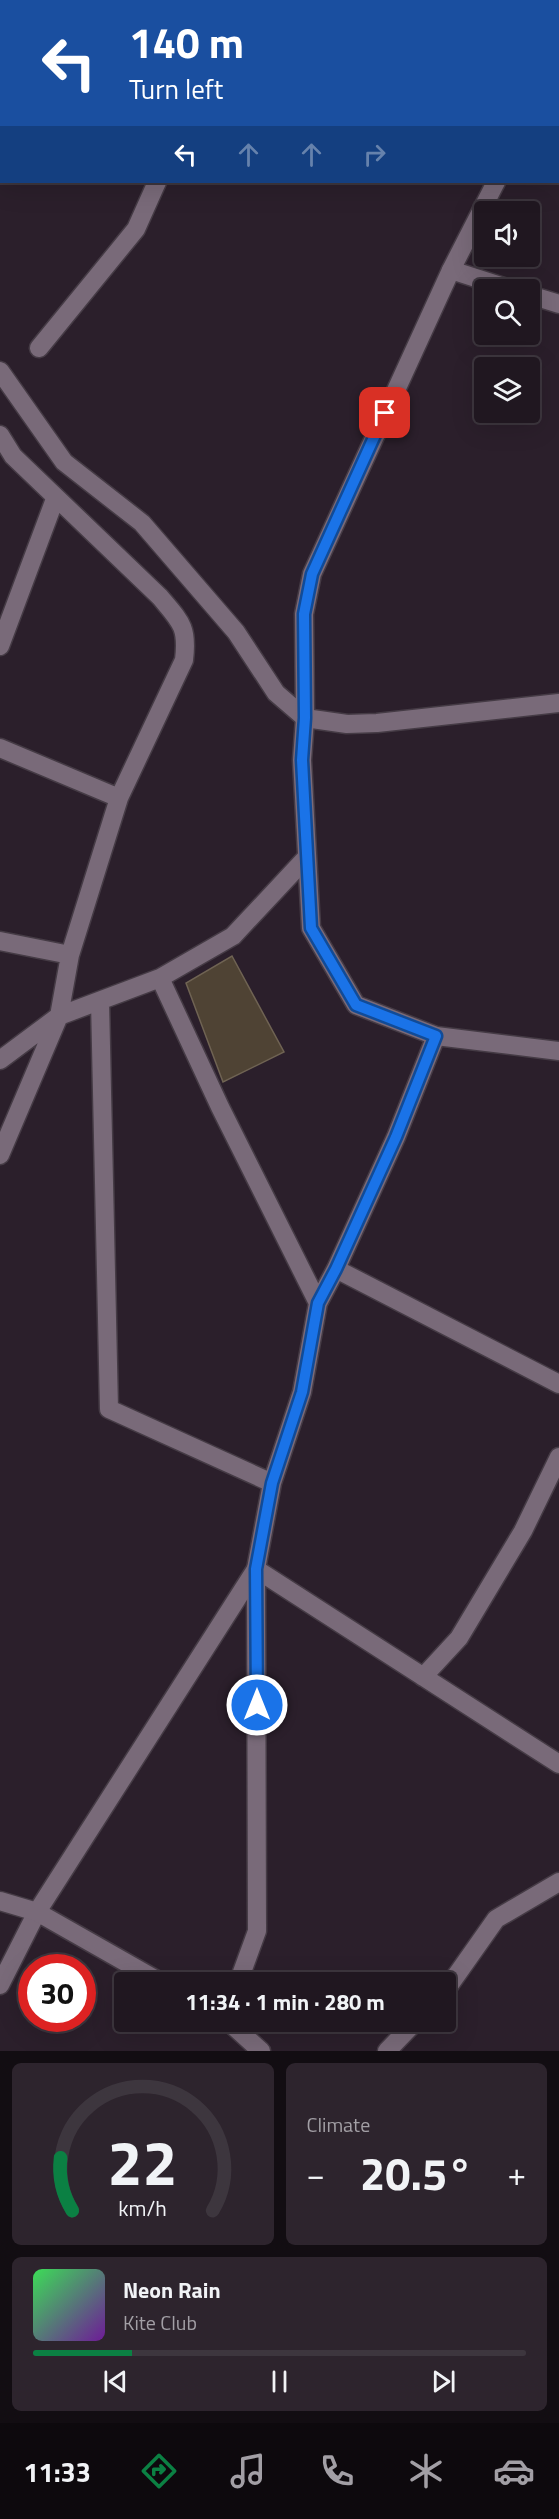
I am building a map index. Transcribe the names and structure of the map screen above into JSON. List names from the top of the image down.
{
  "page": {
    "turn": ["140 m", "Turn left"],
    "limit": "30",
    "trip": "11:34 · 1 min · 280 m",
    "tile": "Climate",
    "heat": ["−", "20.5°", "+"],
    "song": ["Neon Rain", "Kite Club"],
    "tabs": "11:33",
    "gauge": ["22", "km/h"]
  }
}
